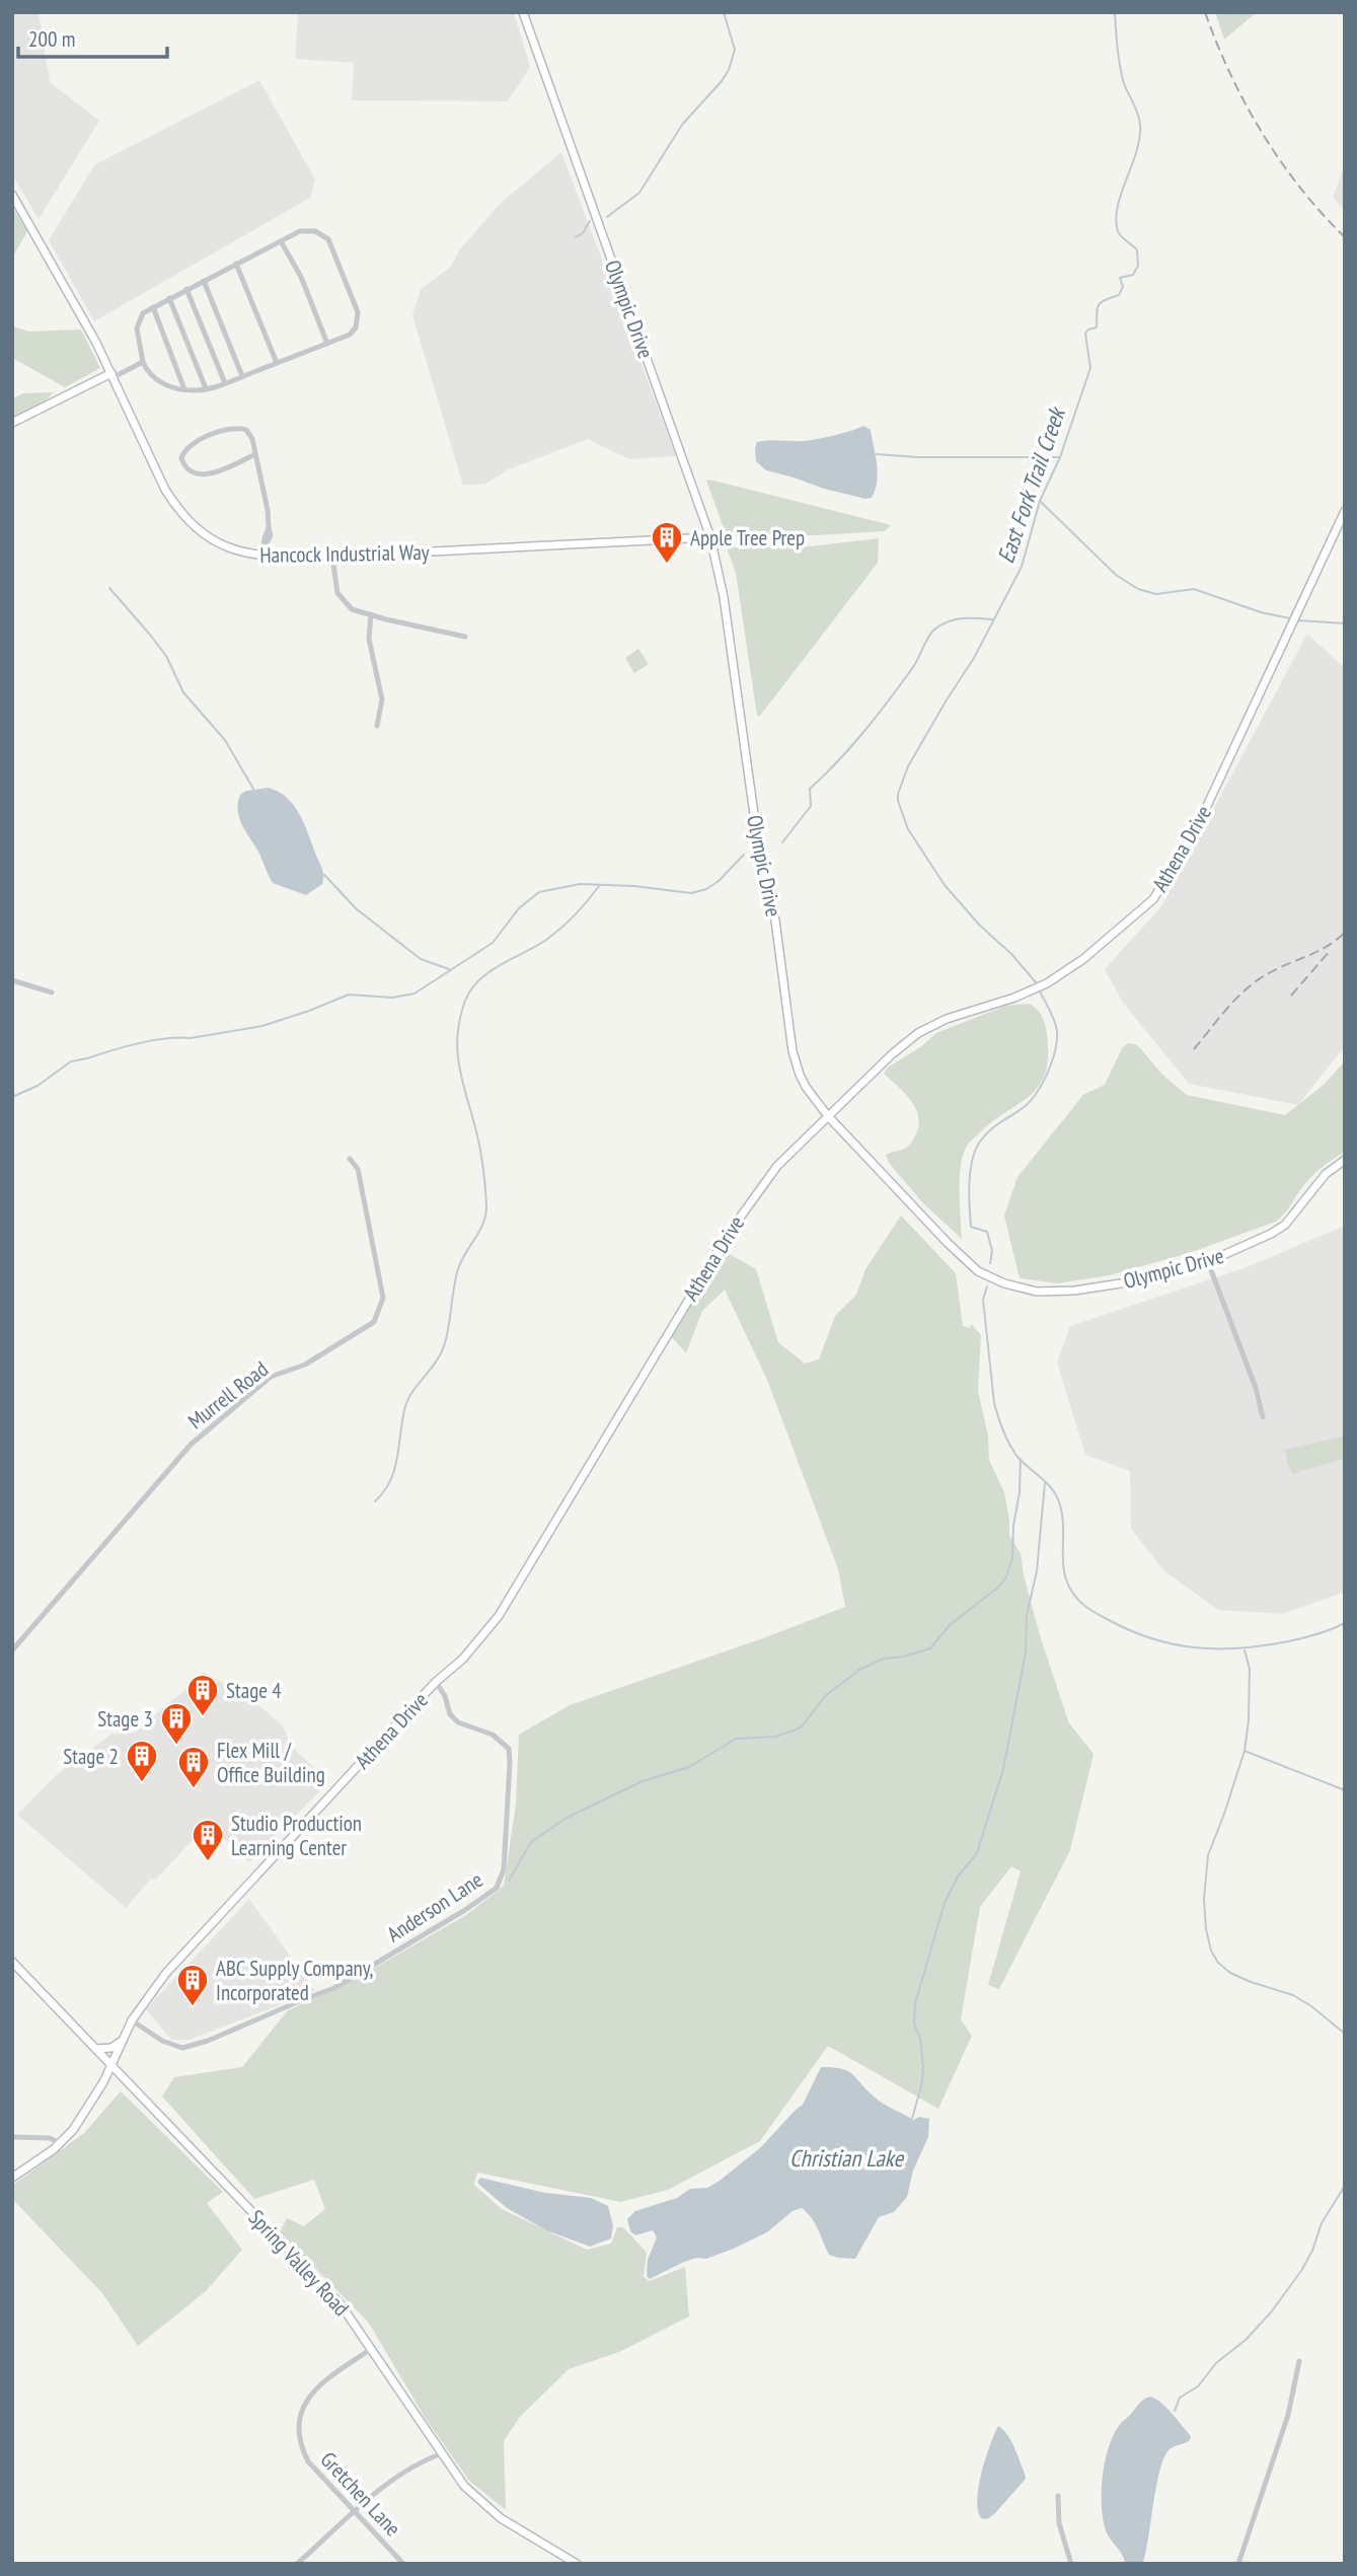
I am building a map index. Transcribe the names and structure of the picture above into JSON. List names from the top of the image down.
{
  "streets": {
    "street": [
      "Olympic Drive",
      "Hancock Industrial Way",
      "Athena Drive",
      "Murrell Road",
      "Anderson Lane",
      "Spring Valley Road",
      "Gretchen Lane"
    ]
  },
  "crossings": [
    ["Olympic Drive", "Hancock Industrial Way"],
    ["Olympic Drive", "Athena Drive"],
    ["Athena Drive", "Anderson Lane"],
    ["Athena Drive", "Spring Valley Road"],
    ["Spring Valley Road", "Gretchen Lane"]
  ],
  "water": ["East Fork Trail Creek", "Christian Lake"],
  "places": {
    "building": [
      "Apple Tree Prep",
      "Stage 4",
      "Stage 3",
      "Stage 2",
      "Flex Mill / Office Building",
      "Studio Production Learning Center",
      "ABC Supply Company, Incorporated"
    ]
  },
  "scale_bar": "200 m"
}
